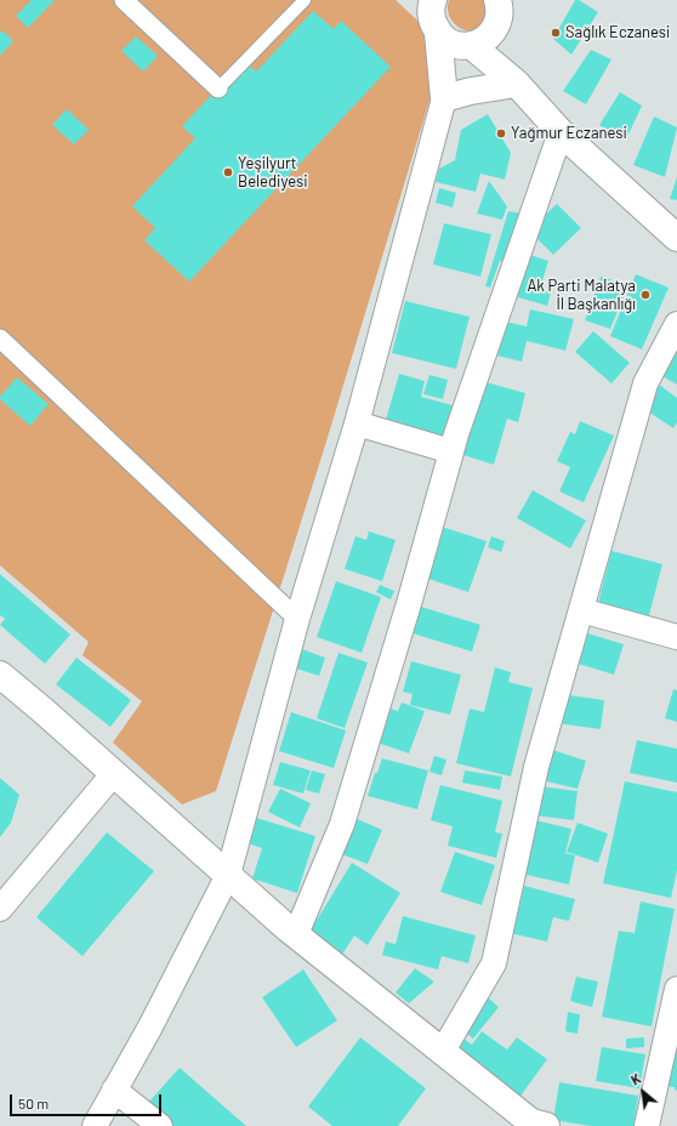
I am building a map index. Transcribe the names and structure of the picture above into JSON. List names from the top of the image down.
{
  "places": [
    "Sağlık Eczanesi",
    "Yağmur Eczanesi",
    "Yeşilyurt Belediyesi",
    "Ak Parti Malatya İl Başkanlığı"
  ],
  "scale_bar": "50 m",
  "north": "top left"
}
